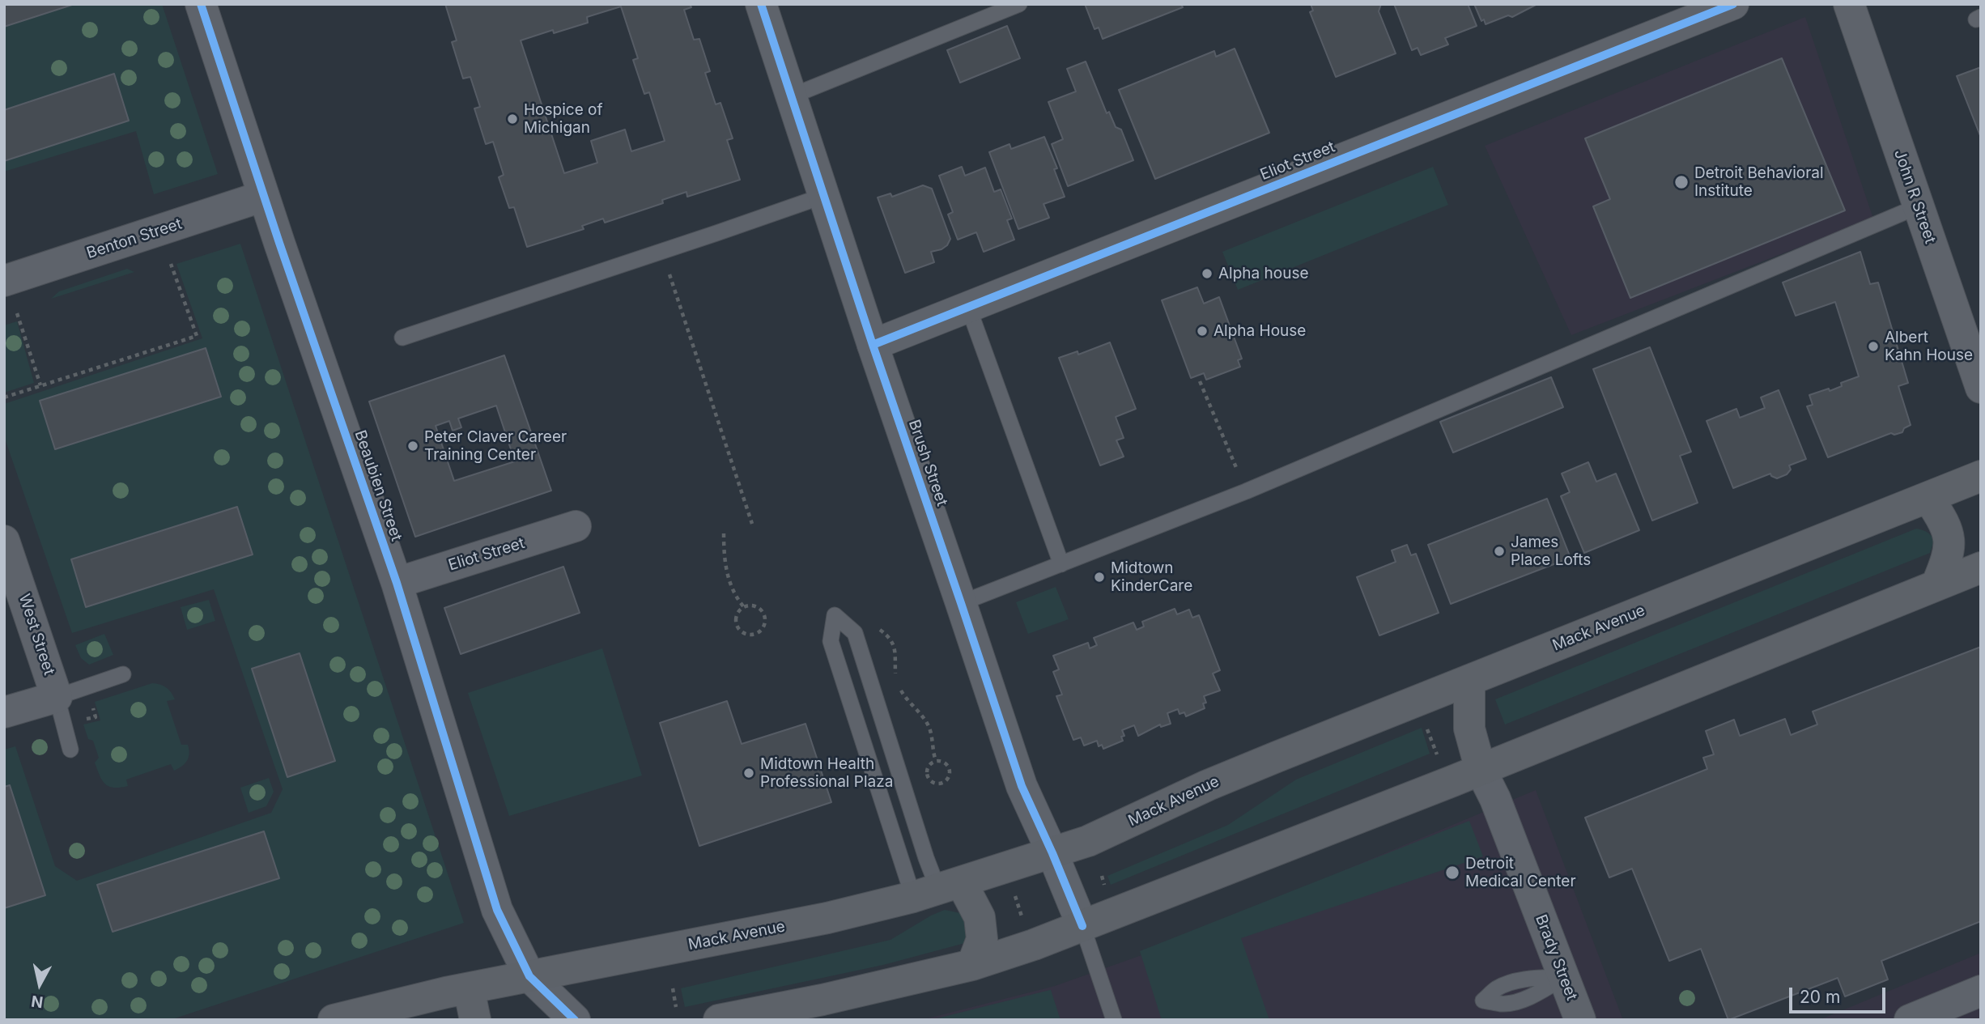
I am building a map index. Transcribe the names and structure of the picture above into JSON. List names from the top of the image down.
{
  "streets": {
    "main road": ["Mack Avenue"],
    "street": [
      "Eliot Street",
      "John R Street",
      "Benton Street",
      "Brush Street",
      "Beaubien Street",
      "West Street",
      "Brady Street"
    ]
  },
  "crossings": [
    ["Eliot Street", "Brush Street"],
    ["Eliot Street", "Beaubien Street"],
    ["Benton Street", "Beaubien Street"],
    ["Brush Street", "Mack Avenue"],
    ["Beaubien Street", "Mack Avenue"]
  ],
  "places": [
    "Hospice of Michigan",
    "Detroit Behavioral Institute",
    "Alpha house",
    "Alpha House",
    "Albert Kahn House",
    "Peter Claver Career Training Center",
    "James Place Lofts",
    "Midtown KinderCare",
    "Midtown Health Professional Plaza",
    "Detroit Medical Center"
  ],
  "scale_bar": "20 m",
  "north": "bottom"
}
